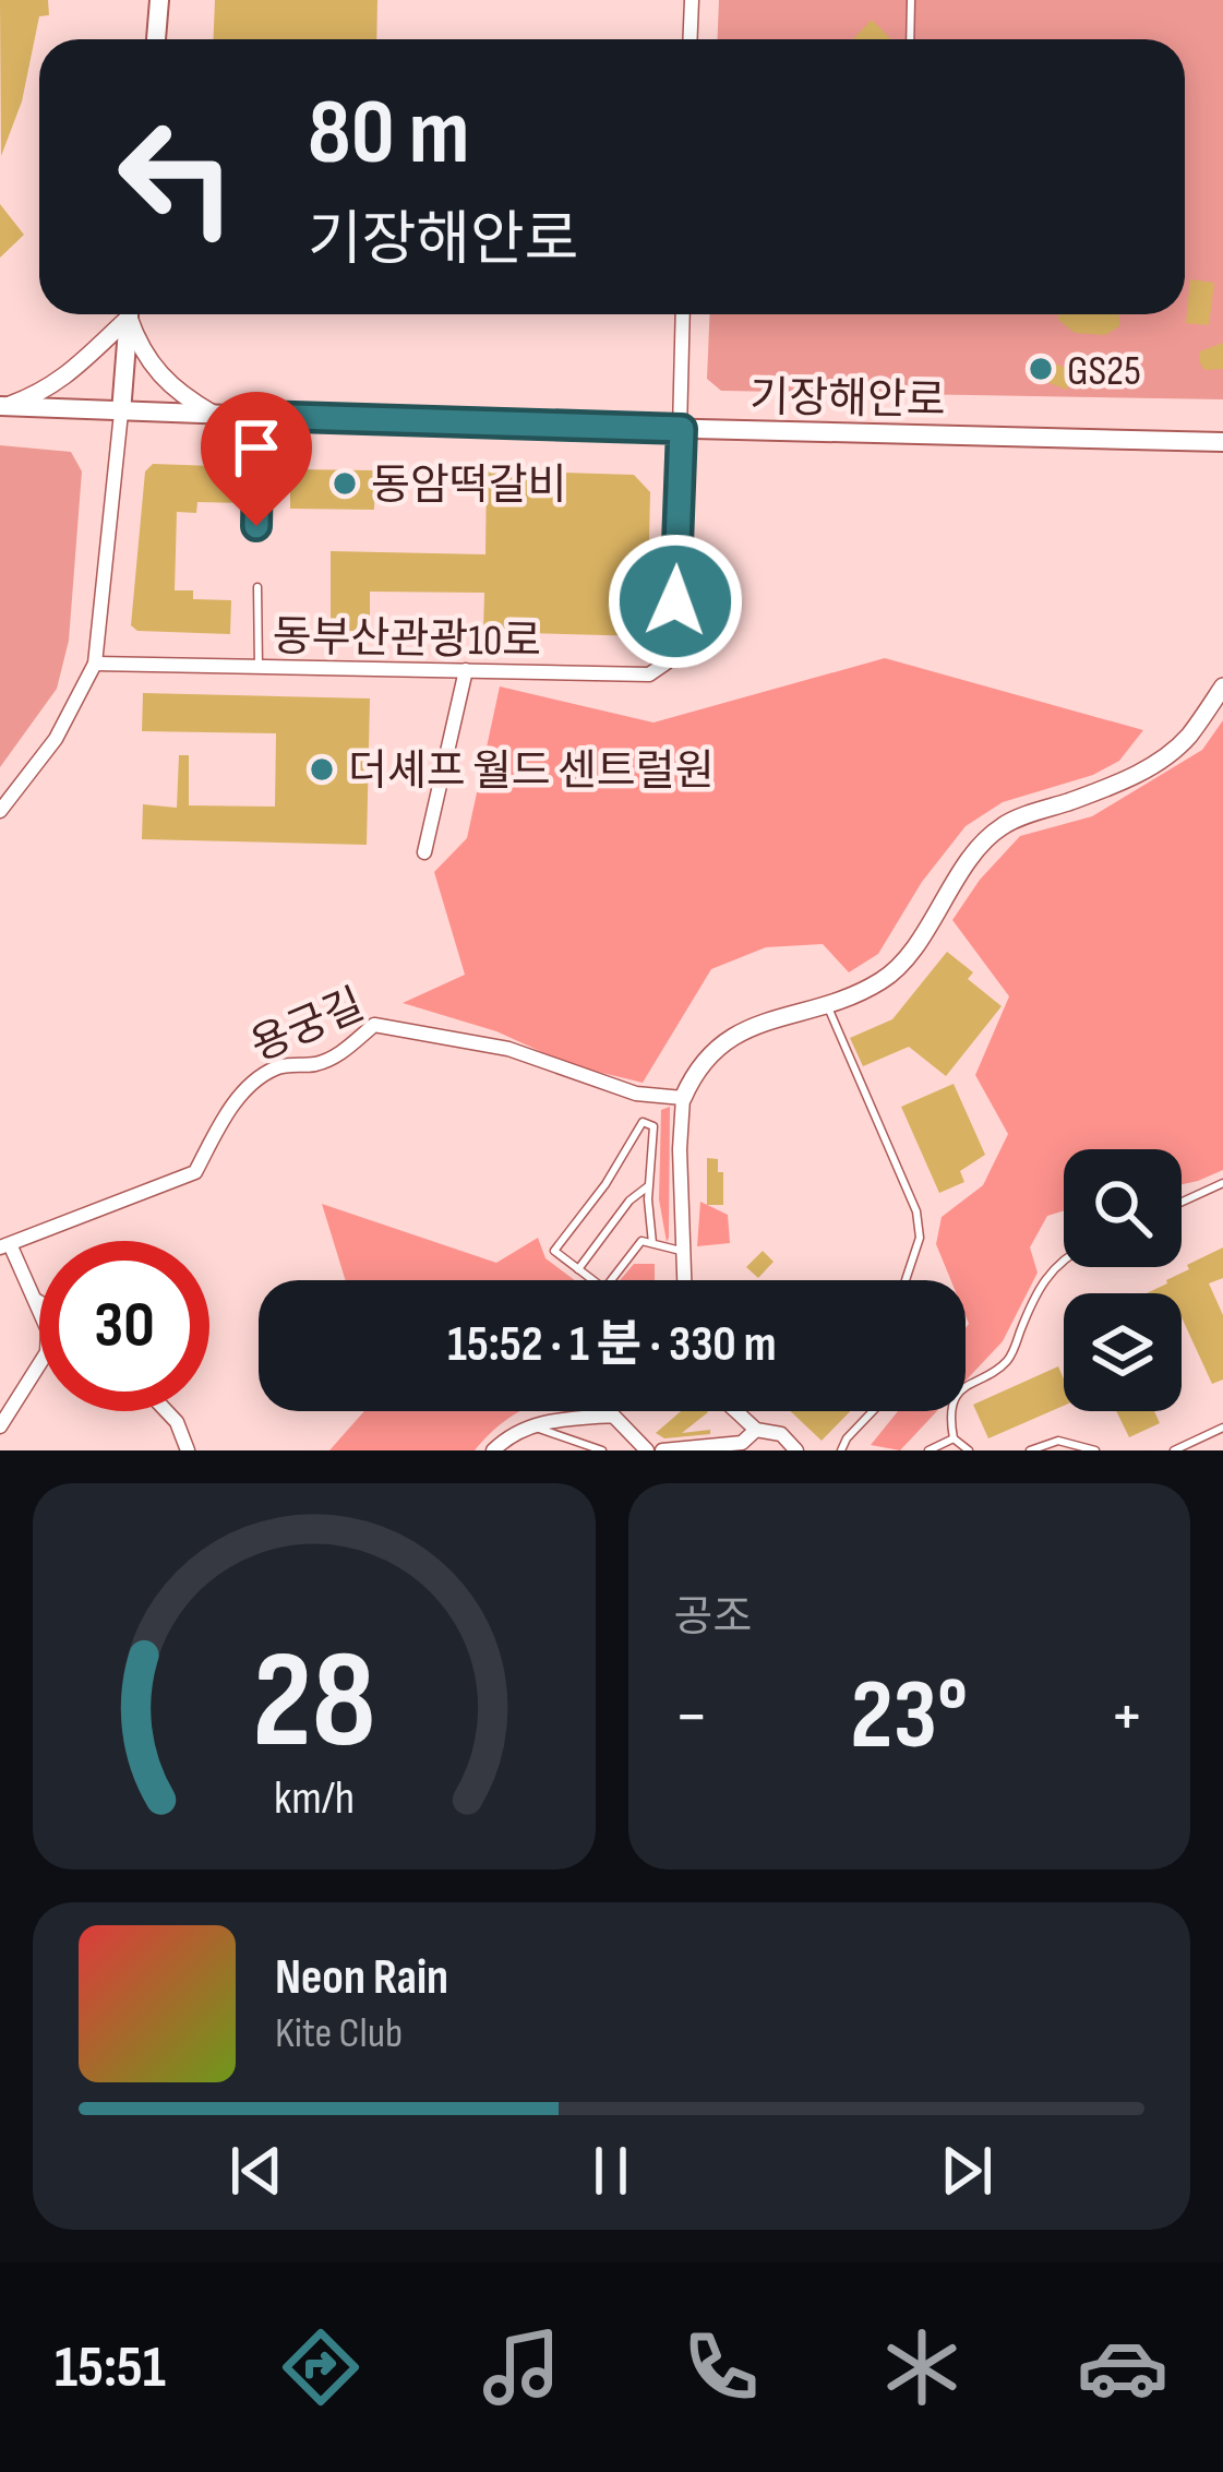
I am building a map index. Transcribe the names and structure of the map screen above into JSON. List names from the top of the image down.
{
  "streets": {
    "main road": ["기장해안로"],
    "street": ["동부산관광10로", "용궁길"]
  },
  "crossings": [
    ["기장해안로", "동부산관광10로"]
  ],
  "places": ["GS25", "동암떡갈비", "더셰프 월드 센트럴원"],
  "page": {
    "turn": ["80 m", "기장해안로"],
    "limit": "30",
    "trip": "15:52 · 1 분 · 330 m",
    "tile": "공조",
    "heat": ["−", "23°", "+"],
    "song": ["Neon Rain", "Kite Club"],
    "tabs": "15:51",
    "gauge": ["28", "km/h"]
  }
}
